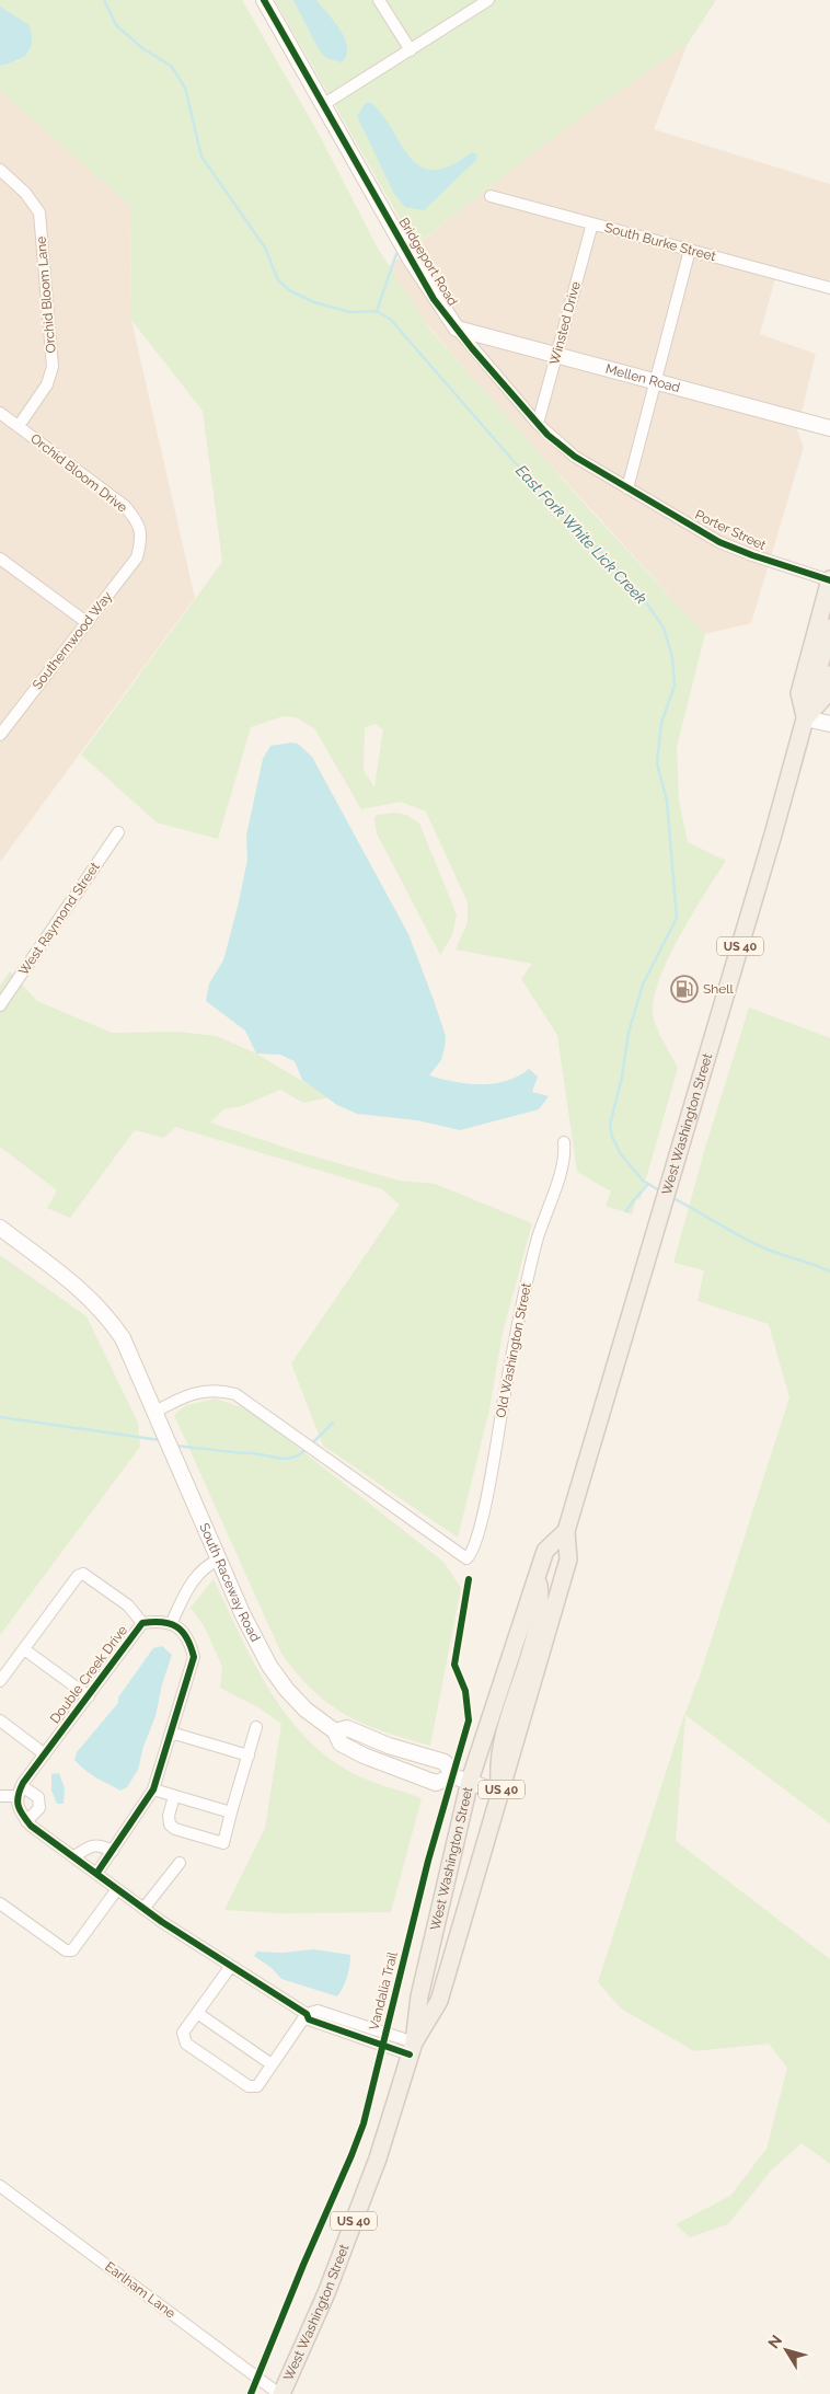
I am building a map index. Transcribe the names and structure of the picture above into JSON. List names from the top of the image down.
{
  "streets": {
    "main road": [
      "Bridgeport Road",
      "Mellen Road",
      "US 40",
      "West Washington Street",
      "South Raceway Road"
    ],
    "street": [
      "South Burke Street",
      "Orchid Bloom Lane",
      "Winsted Drive",
      "Orchid Bloom Drive",
      "Porter Street",
      "Southernwood Way",
      "West Raymond Street",
      "Old Washington Street",
      "Double Creek Drive",
      "Earlham Lane"
    ],
    "cycle path": ["Vandalia Trail"]
  },
  "crossings": [
    ["South Burke Street", "Winsted Drive"],
    ["Bridgeport Road", "Winsted Drive"],
    ["Bridgeport Road", "Mellen Road"],
    ["Bridgeport Road", "Porter Street"],
    ["Orchid Bloom Lane", "Orchid Bloom Drive"],
    ["Winsted Drive", "Mellen Road"],
    ["Orchid Bloom Drive", "Southernwood Way"],
    ["Porter Street", "West Washington Street"],
    ["West Washington Street", "South Raceway Road"],
    ["West Washington Street", "Earlham Lane"],
    ["Old Washington Street", "South Raceway Road"]
  ],
  "water": ["East Fork White Lick Creek"],
  "places": {
    "fuel station": ["Shell"]
  },
  "north": "top left"
}
